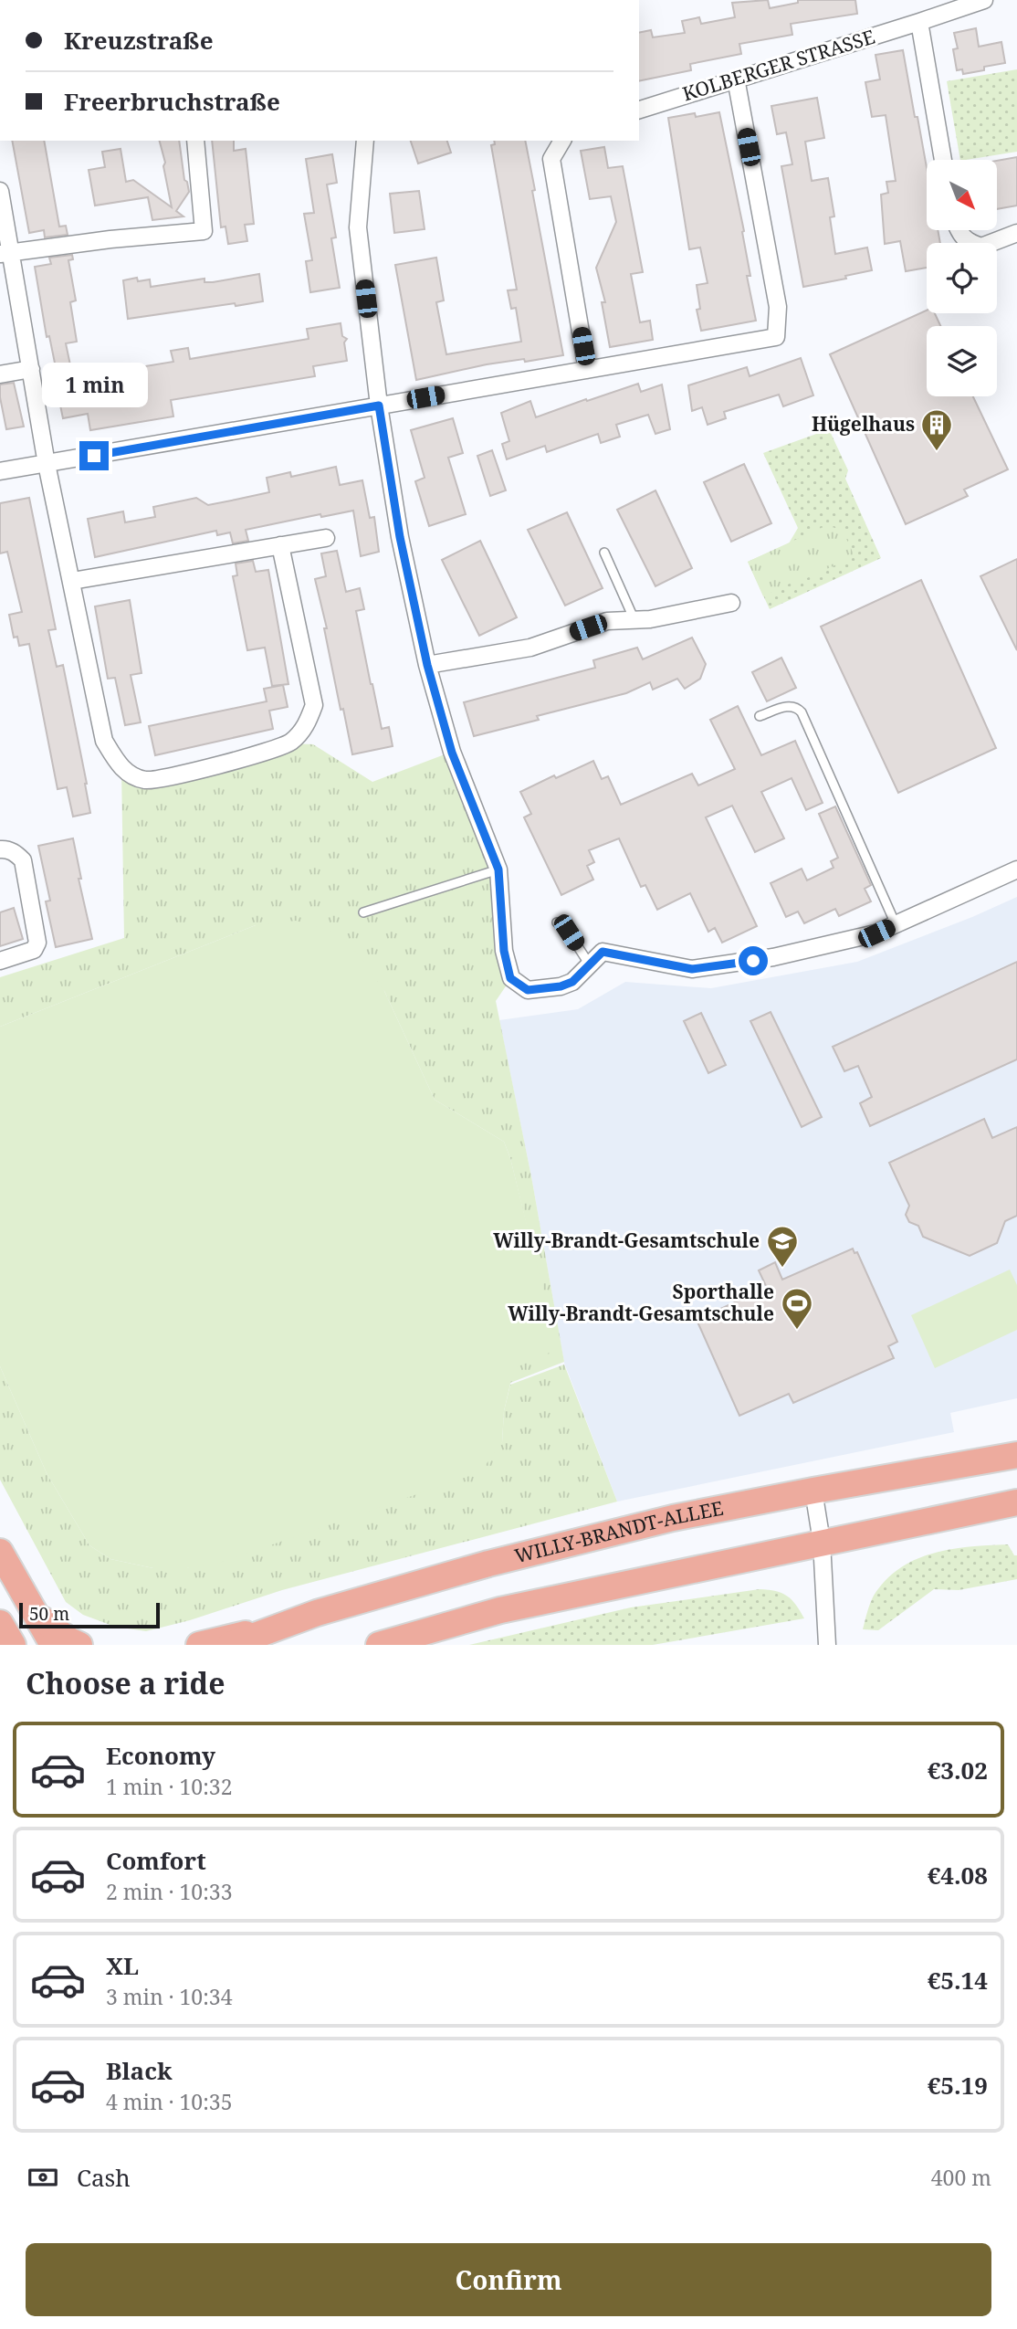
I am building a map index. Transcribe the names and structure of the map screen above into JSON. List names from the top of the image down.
{
  "streets": {
    "main road": ["WILLY-BRANDT-ALLEE"],
    "street": ["KOLBERGER STRASSE"]
  },
  "places": {
    "building": ["Hügelhaus"],
    "school or university": ["Willy-Brandt-Gesamtschule"],
    "sports": ["Sporthalle Willy-Brandt-Gesamtschule"]
  },
  "scale_bar": "50 m",
  "north": "bottom right",
  "page": {
    "banner": ["Kreuzstraße", "Freerbruchstraße"],
    "bubble": "1 min",
    "scale": "50 m",
    "heading": "Choose a ride",
    "list": [
      {
        "name": "Economy",
        "note": "1 min · 10:32",
        "value": "€3.02"
      },
      {
        "name": "Comfort",
        "note": "2 min · 10:33",
        "value": "€4.08"
      },
      {
        "name": "XL",
        "note": "3 min · 10:34",
        "value": "€5.14"
      },
      {
        "name": "Black",
        "note": "4 min · 10:35",
        "value": "€5.19"
      }
    ],
    "pay": ["Cash", "400 m"],
    "buttons": "Confirm"
  }
}
